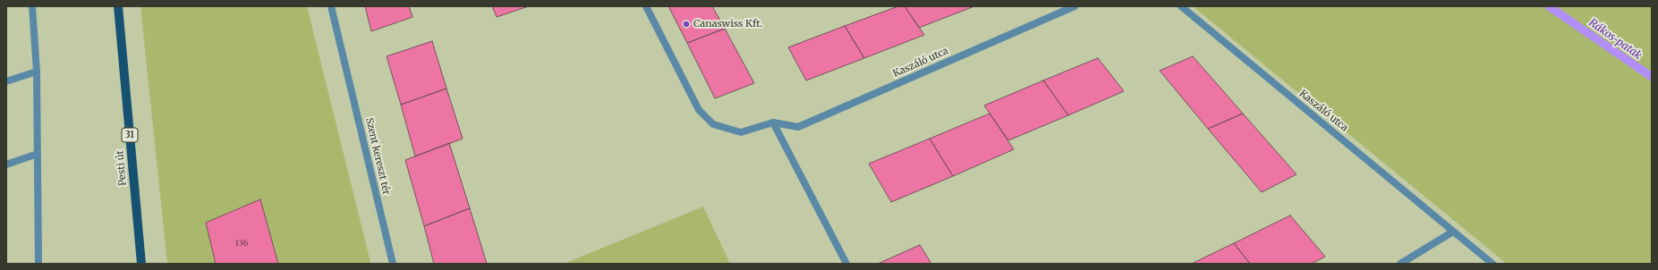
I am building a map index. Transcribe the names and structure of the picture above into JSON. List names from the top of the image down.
{
  "streets": {
    "main road": ["31", "Pesti út"],
    "street": ["Kaszáló utca", "Szent kereszt tér"]
  },
  "water": ["Rákos-patak"],
  "places": ["Canaswiss Kft."],
  "house_numbers": ["136"]
}
